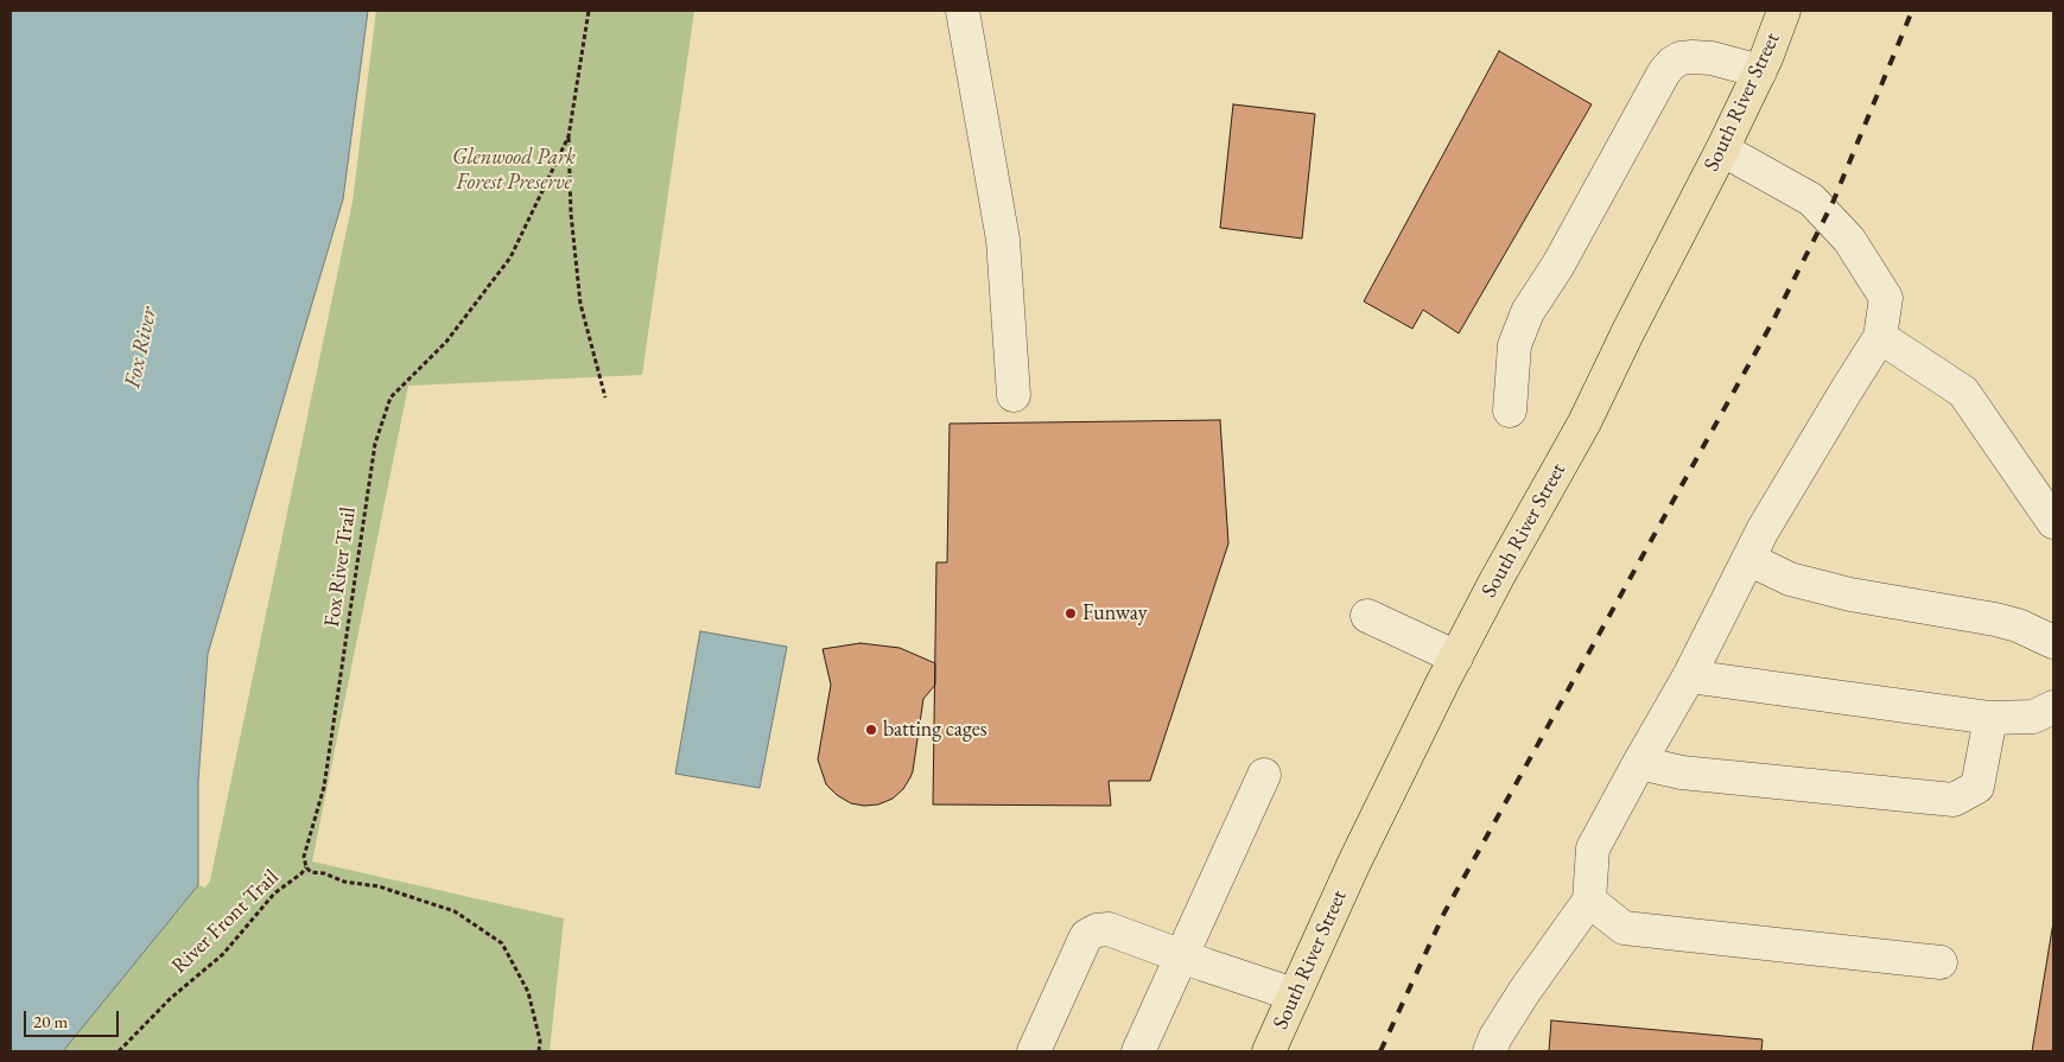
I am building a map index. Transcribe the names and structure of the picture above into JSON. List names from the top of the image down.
{
  "streets": {
    "main road": ["South River Street"],
    "path": ["Fox River Trail", "River Front Trail"]
  },
  "crossings": [
    ["Fox River Trail", "River Front Trail"]
  ],
  "water": ["Fox River"],
  "parks": ["Glenwood Park Forest Preserve"],
  "places": ["Funway", "batting cages"],
  "scale_bar": "20 m"
}
